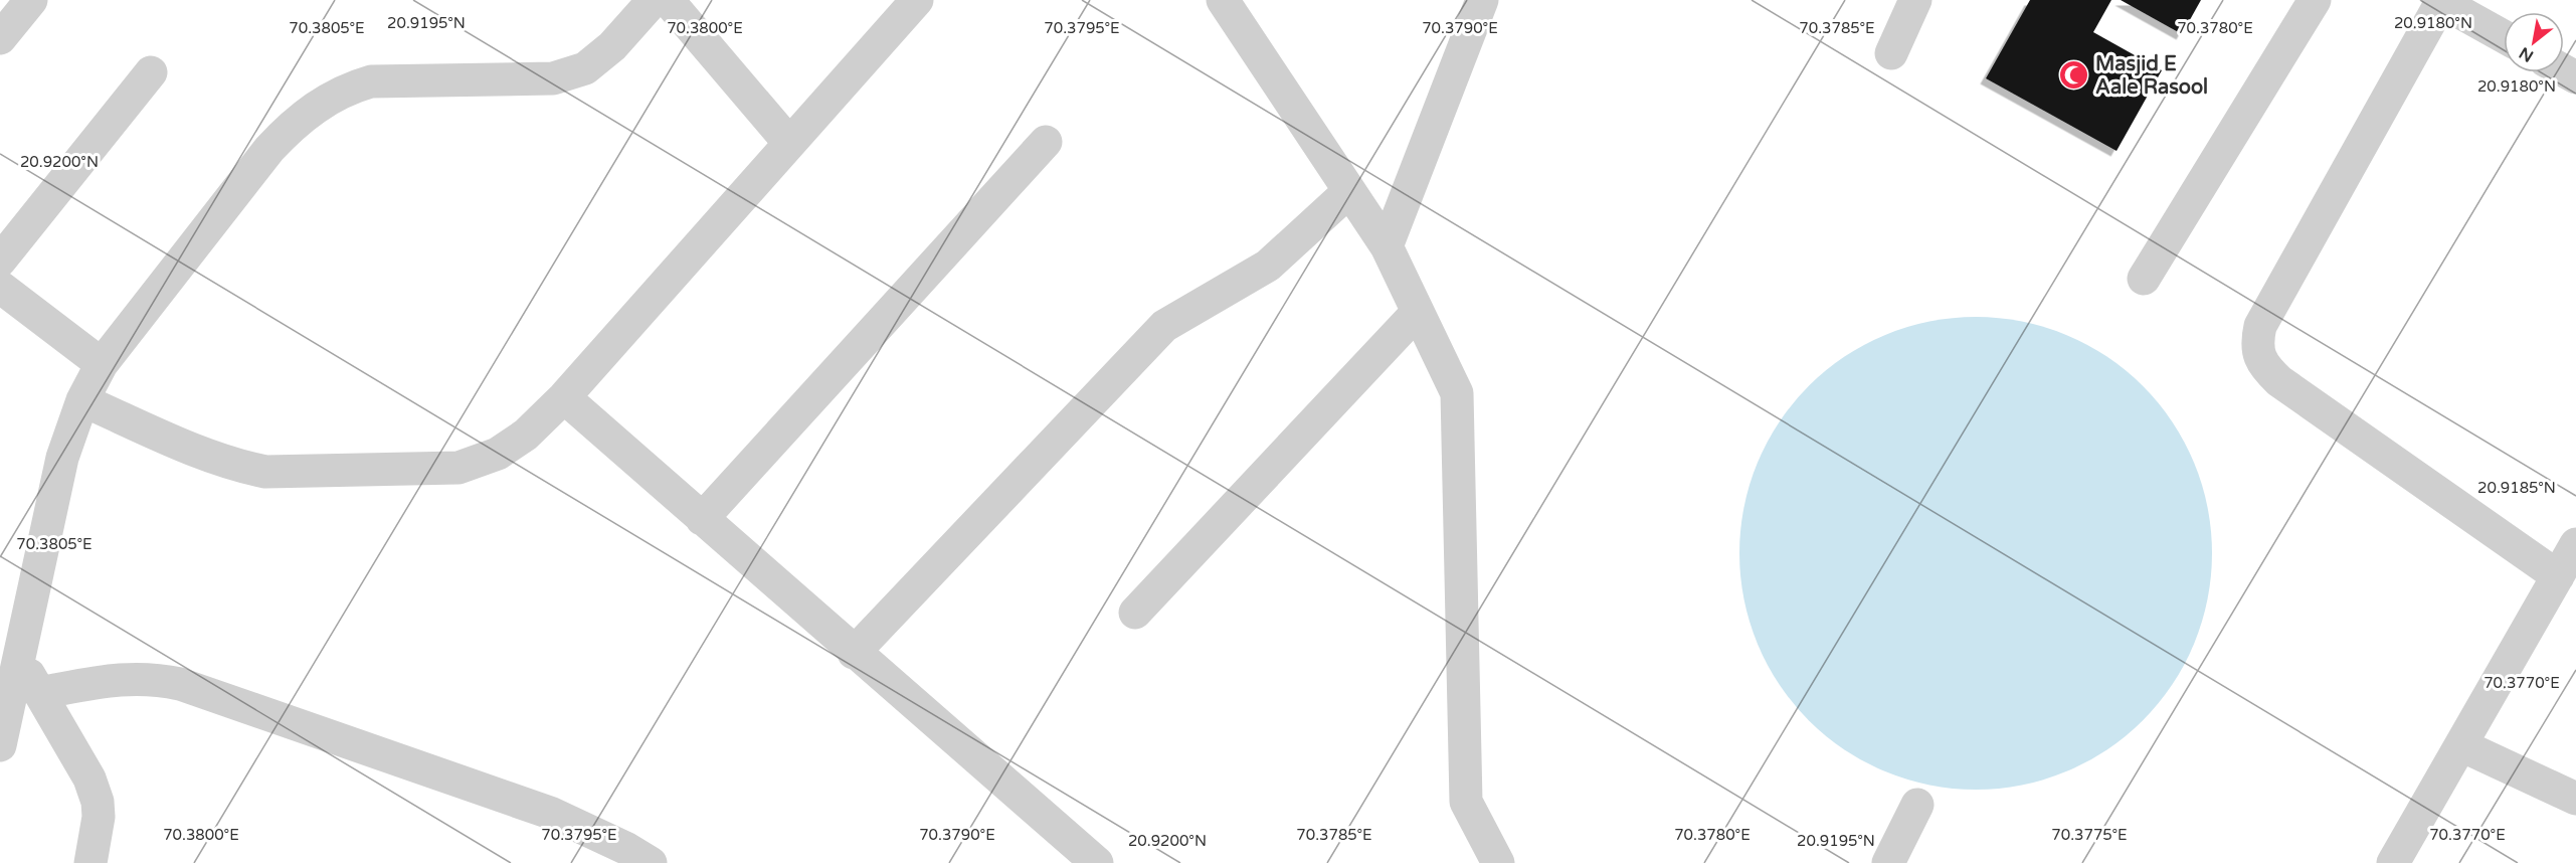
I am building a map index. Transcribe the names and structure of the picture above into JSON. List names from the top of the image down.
{
  "places": {
    "mosque": ["Masjid E Aale Rasool"]
  },
  "north": "bottom left",
  "coordinates": [
    "20.9195°N",
    "20.9180°N",
    "70.3805°E",
    "70.3800°E",
    "70.3795°E",
    "70.3790°E",
    "70.3785°E",
    "70.3780°E",
    "20.9200°N",
    "20.9185°N",
    "70.3770°E",
    "70.3775°E"
  ]
}
